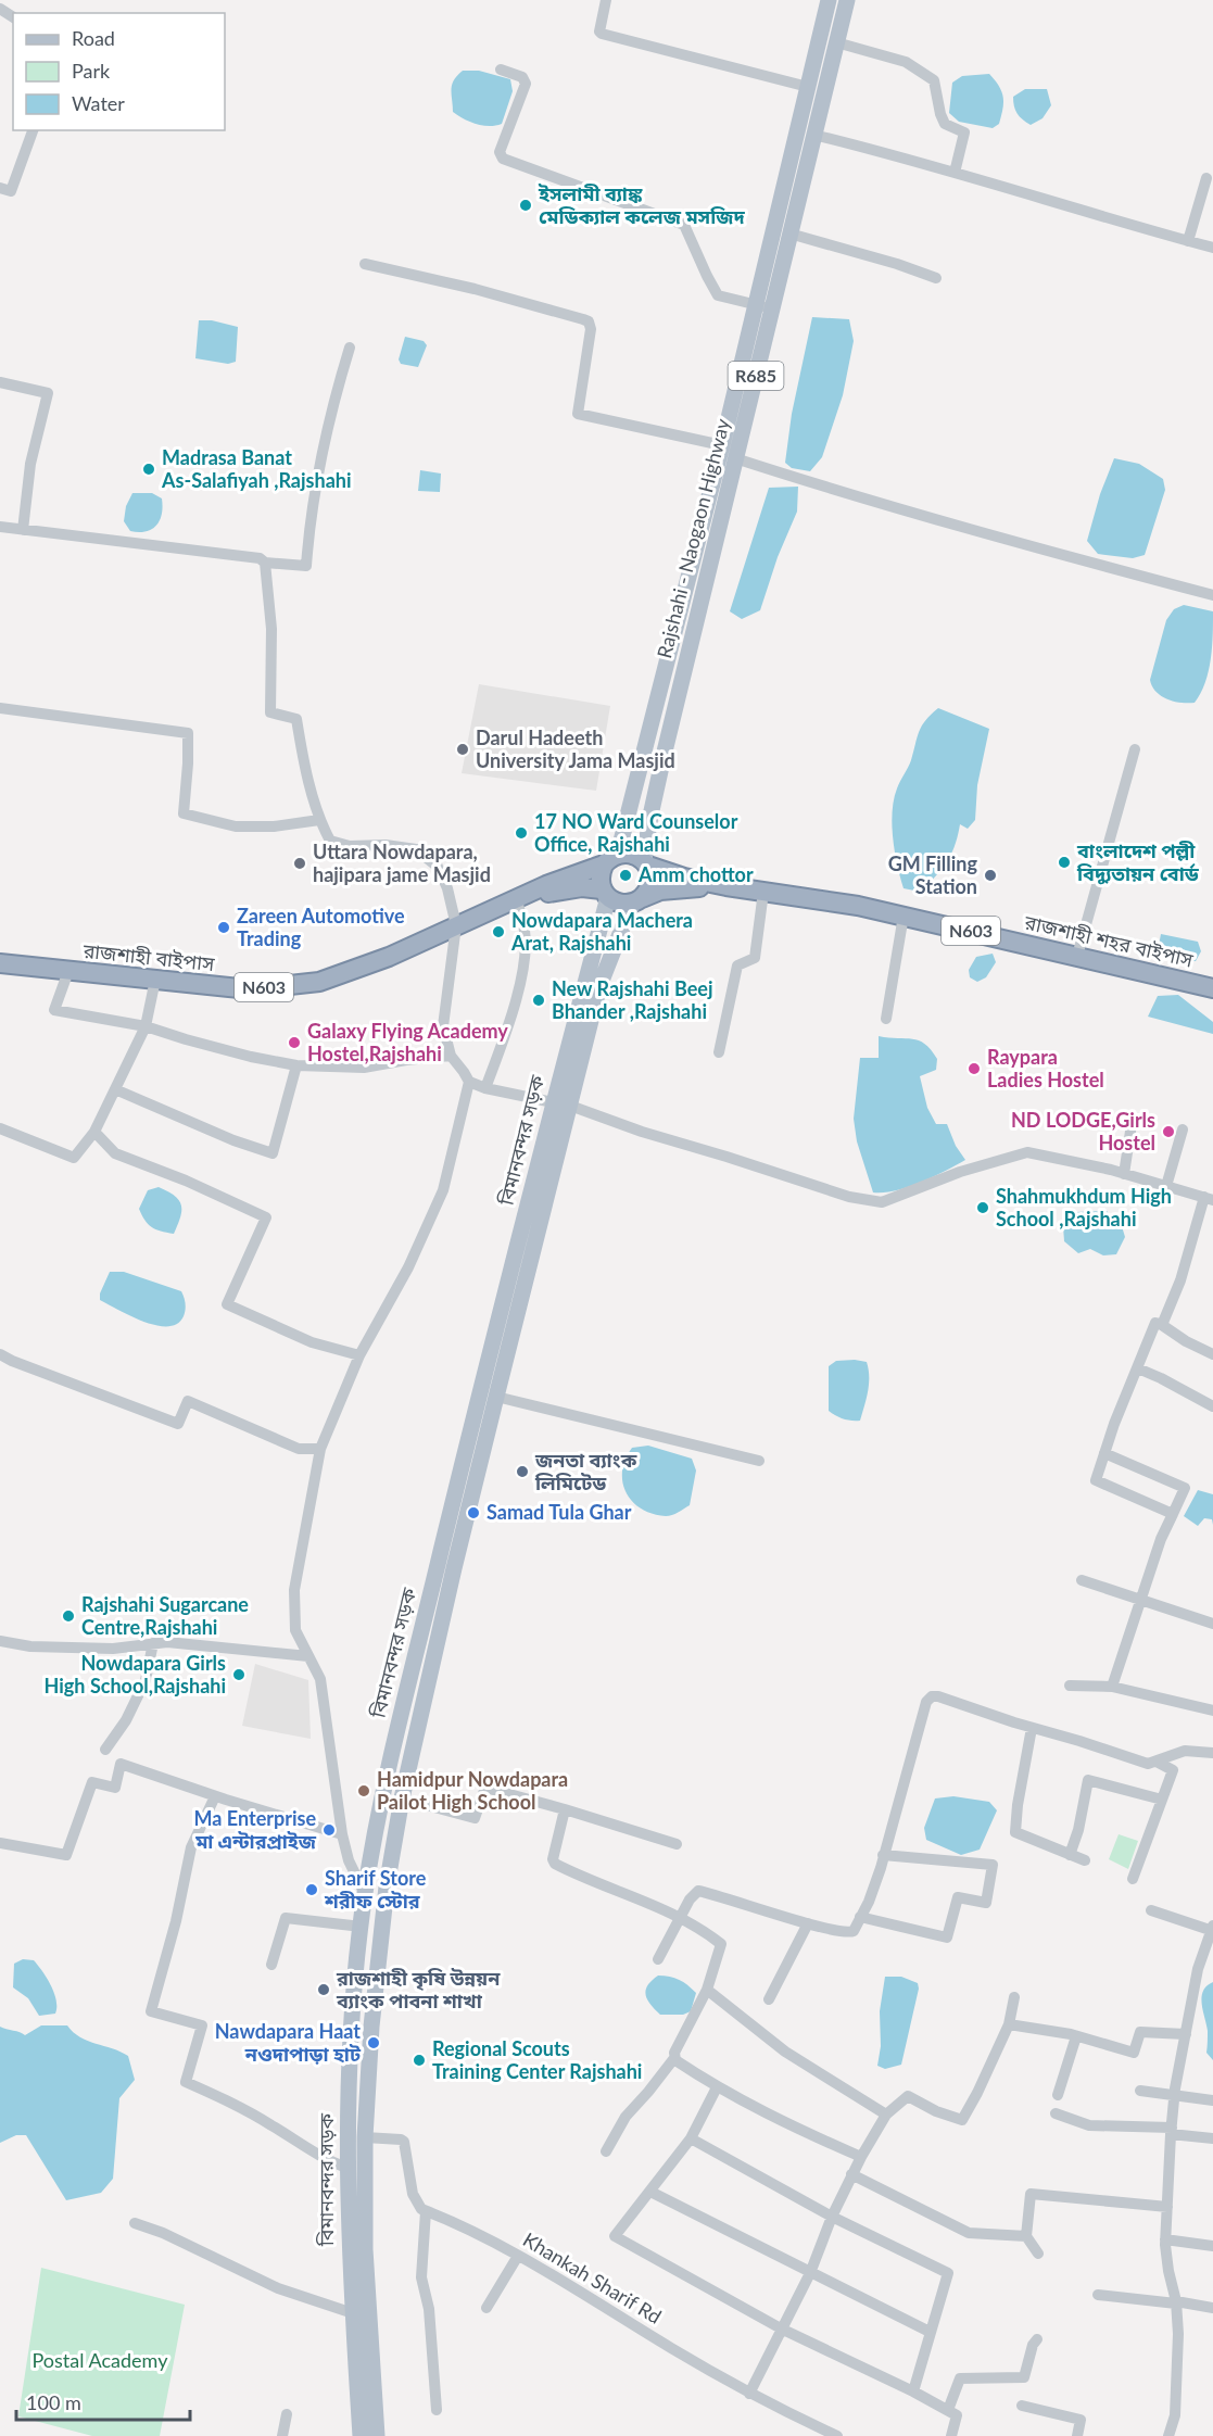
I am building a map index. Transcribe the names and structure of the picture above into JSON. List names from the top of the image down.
{
  "streets": {
    "highway": ["N603", "রাজশাহী শহর বাইপাস", "রাজশাহী বাইপাস"],
    "main road": ["R685", "Rajshahi - Naogaon Highway", "বিমানবন্দর সড়ক"],
    "street": ["Khankah Sharif Rd"]
  },
  "crossings": [
    ["Rajshahi - Naogaon Highway", "N603"],
    ["Rajshahi - Naogaon Highway", "বিমানবন্দর সড়ক"],
    ["N603", "রাজশাহী শহর বাইপাস"],
    ["N603", "রাজশাহী বাইপাস"],
    ["N603", "বিমানবন্দর সড়ক"]
  ],
  "parks": ["Postal Academy"],
  "places": [
    "ইসলামী ব্যাঙ্ক মেডিক্যাল কলেজ মসজিদ",
    "Madrasa Banat As-Salafiyah ,Rajshahi",
    "Darul Hadeeth University Jama Masjid",
    "17 NO Ward Counselor Office, Rajshahi",
    "বাংলাদেশ পল্লী বিদ্যুতায়ন বোর্ড",
    "Uttara Nowdapara, hajipara jame Masjid",
    "Amm chottor",
    "GM Filling Station",
    "Zareen Automotive Trading",
    "Nowdapara Machera Arat, Rajshahi",
    "New Rajshahi Beej Bhander ,Rajshahi",
    "Galaxy Flying Academy Hostel,Rajshahi",
    "Raypara Ladies Hostel",
    "ND LODGE,Girls Hostel",
    "Shahmukhdum High School ,Rajshahi",
    "জনতা ব্যাংক লিমিটেড",
    "Samad Tula Ghar",
    "Rajshahi Sugarcane Centre,Rajshahi",
    "Nowdapara Girls High School,Rajshahi",
    "Hamidpur Nowdapara Pailot High School",
    "Ma Enterprise মা এন্টারপ্রাইজ",
    "Sharif Store শরীফ স্টোর",
    "রাজশাহী কৃষি উন্নয়ন ব্যাংক পাবনা শাখা",
    "Nawdapara Haat নওদাপাড়া হাট",
    "Regional Scouts Training Center Rajshahi"
  ],
  "legend": ["Road", "Park", "Water"],
  "scale_bar": "100 m"
}
